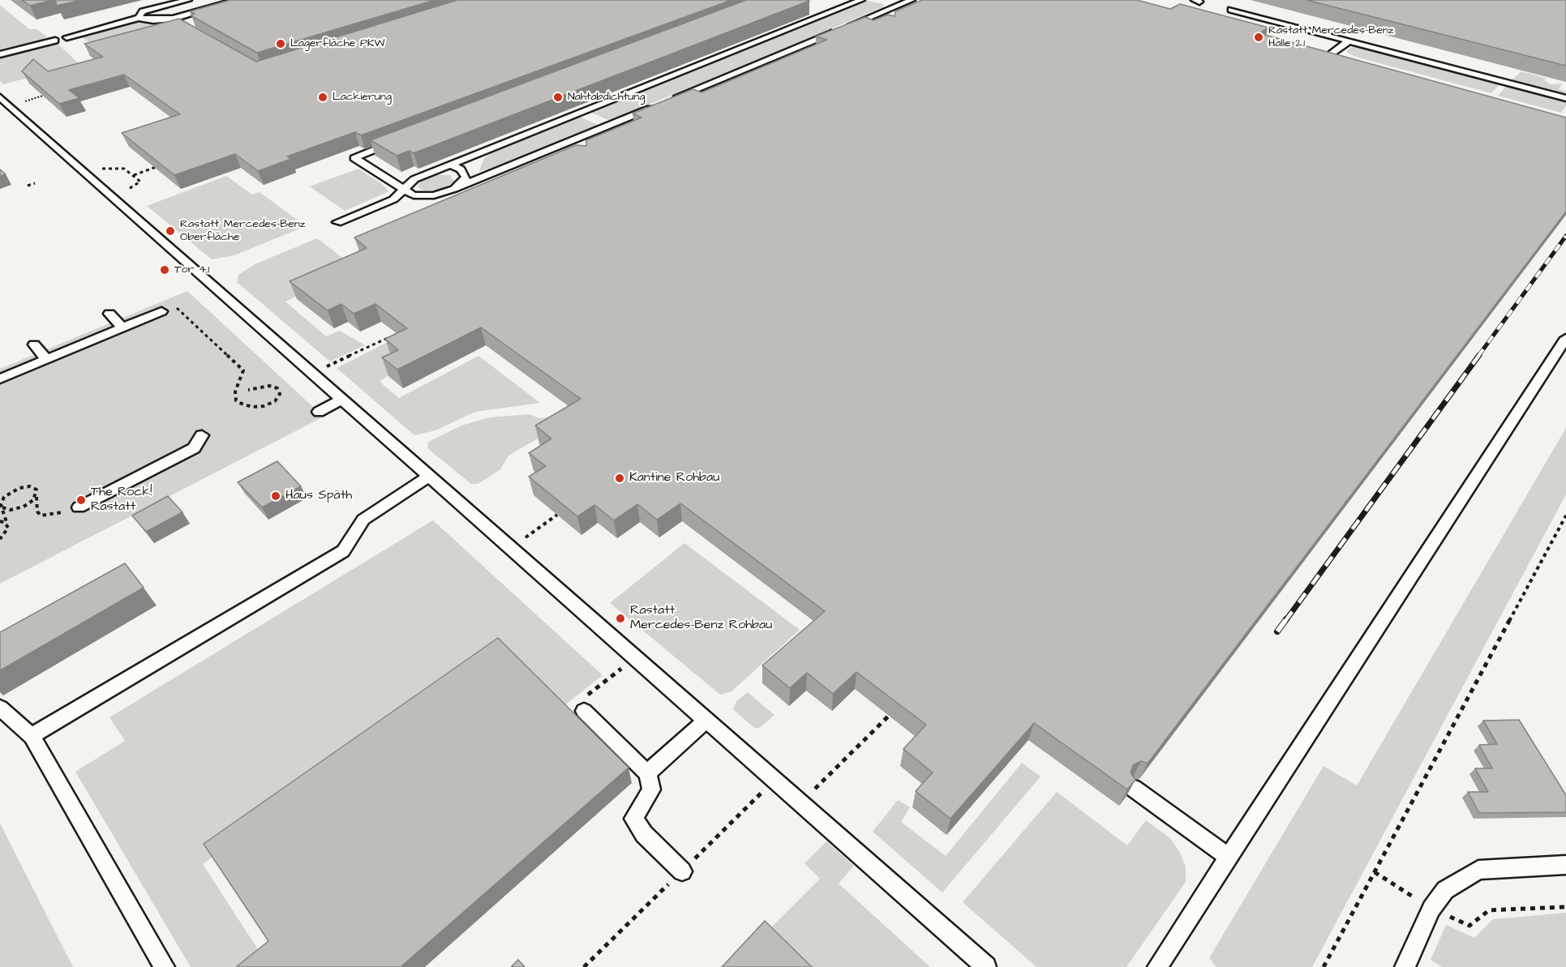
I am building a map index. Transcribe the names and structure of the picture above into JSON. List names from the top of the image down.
{
  "places": [
    "Rastatt Mercedes-Benz Halle 2.1",
    "Lagerfläche PKW",
    "Lackierung",
    "Nahtabdichtung",
    "Rastatt Mercedes-Benz Oberfläche",
    "Tor 4.1",
    "Kantine Rohbau",
    "Haus Späth",
    "The Rock! Rastatt",
    "Rastatt Mercedes-Benz Rohbau"
  ]
}
